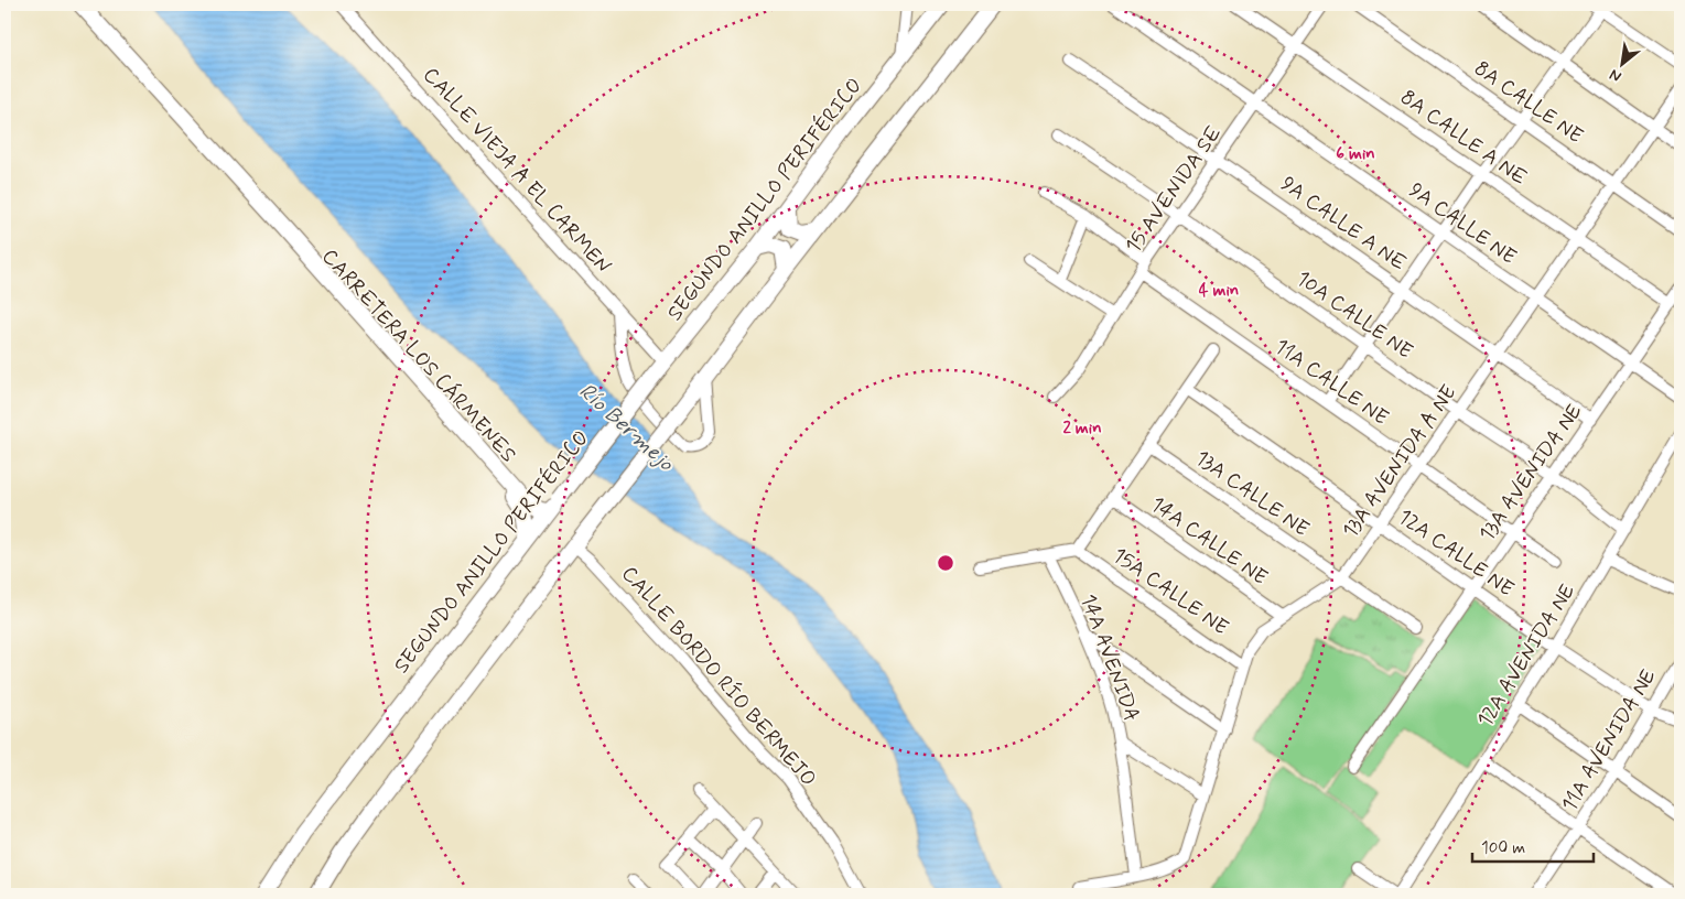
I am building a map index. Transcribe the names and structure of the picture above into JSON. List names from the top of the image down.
{
  "streets": {
    "main road": ["SEGUNDO ANILLO PERIFÉRICO", "CARRETERA LOS CÁRMENES"],
    "street": [
      "8A CALLE NE",
      "8A CALLE A NE",
      "CALLE VIEJA A EL CARMEN",
      "15 AVENIDA SE",
      "9A CALLE A NE",
      "9A CALLE NE",
      "10A CALLE NE",
      "11A CALLE NE",
      "13A AVENIDA A NE",
      "13A AVENIDA NE",
      "13A CALLE NE",
      "14A CALLE NE",
      "12A CALLE NE",
      "15A CALLE NE",
      "12A AVENIDA NE",
      "14A AVENIDA",
      "CALLE BORDO RÍO BERMEJO",
      "11A AVENIDA NE"
    ]
  },
  "crossings": [
    ["8A CALLE NE", "13A AVENIDA A NE"],
    ["8A CALLE A NE", "15 AVENIDA SE"],
    ["8A CALLE A NE", "13A AVENIDA A NE"],
    ["8A CALLE A NE", "13A AVENIDA NE"],
    ["CALLE VIEJA A EL CARMEN", "SEGUNDO ANILLO PERIFÉRICO"],
    ["15 AVENIDA SE", "9A CALLE A NE"],
    ["15 AVENIDA SE", "9A CALLE NE"],
    ["15 AVENIDA SE", "10A CALLE NE"],
    ["15 AVENIDA SE", "11A CALLE NE"],
    ["SEGUNDO ANILLO PERIFÉRICO", "CARRETERA LOS CÁRMENES"],
    ["9A CALLE A NE", "13A AVENIDA A NE"],
    ["9A CALLE A NE", "13A AVENIDA NE"],
    ["9A CALLE NE", "13A AVENIDA A NE"],
    ["9A CALLE NE", "13A AVENIDA NE"],
    ["10A CALLE NE", "13A AVENIDA A NE"],
    ["10A CALLE NE", "13A AVENIDA NE"],
    ["10A CALLE NE", "12A AVENIDA NE"],
    ["11A CALLE NE", "13A AVENIDA A NE"],
    ["11A CALLE NE", "13A AVENIDA NE"],
    ["13A AVENIDA A NE", "13A CALLE NE"],
    ["13A AVENIDA A NE", "14A CALLE NE"],
    ["13A AVENIDA A NE", "12A CALLE NE"],
    ["13A AVENIDA A NE", "15A CALLE NE"],
    ["13A AVENIDA A NE", "14A AVENIDA"],
    ["13A AVENIDA NE", "12A CALLE NE"],
    ["12A CALLE NE", "12A AVENIDA NE"],
    ["12A CALLE NE", "11A AVENIDA NE"]
  ],
  "water": ["Río Bermejo"],
  "scale_bar": "100 m",
  "north": "bottom left",
  "rings": ["6 min", "4 min", "2 min"]
}
